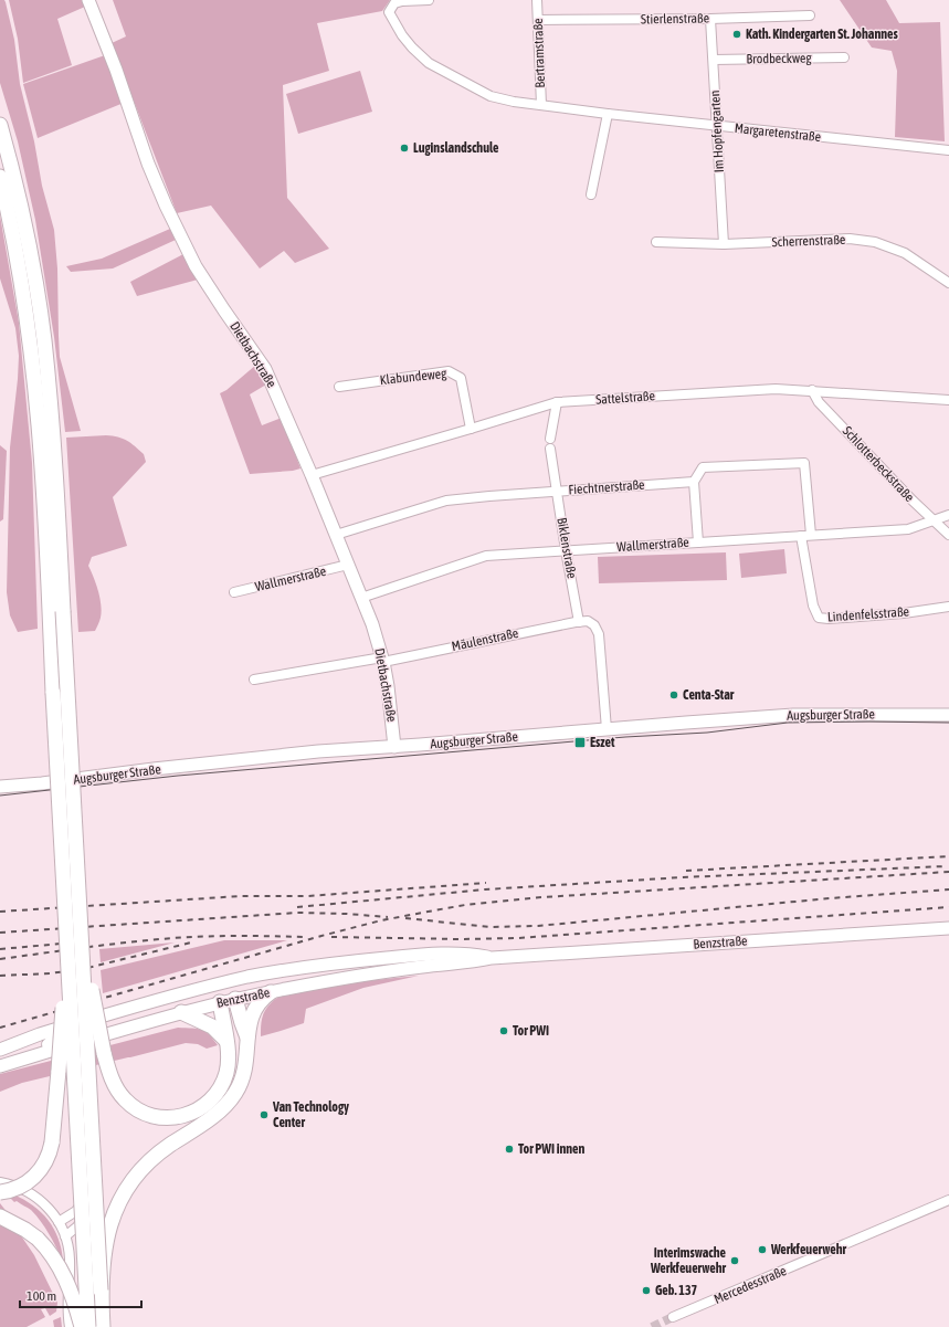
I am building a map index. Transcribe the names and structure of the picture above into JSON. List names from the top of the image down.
{
  "streets": {
    "main road": ["Dietbachstraße", "Augsburger Straße", "Benzstraße"],
    "street": [
      "Stierlenstraße",
      "Bertramstraße",
      "Brodbeckweg",
      "Im Hopfengarten",
      "Margaretenstraße",
      "Scherrenstraße",
      "Klabundeweg",
      "Sattelstraße",
      "Schlotterbeckstraße",
      "Fiechtnerstraße",
      "Wallmerstraße",
      "Biklenstraße",
      "Lindenfelsstraße",
      "Mäulenstraße",
      "Mercedesstraße"
    ]
  },
  "crossings": [
    ["Stierlenstraße", "Bertramstraße"],
    ["Stierlenstraße", "Im Hopfengarten"],
    ["Bertramstraße", "Margaretenstraße"],
    ["Brodbeckweg", "Im Hopfengarten"],
    ["Im Hopfengarten", "Margaretenstraße"],
    ["Im Hopfengarten", "Scherrenstraße"],
    ["Dietbachstraße", "Sattelstraße"],
    ["Dietbachstraße", "Fiechtnerstraße"],
    ["Dietbachstraße", "Wallmerstraße"],
    ["Dietbachstraße", "Mäulenstraße"],
    ["Dietbachstraße", "Augsburger Straße"],
    ["Klabundeweg", "Sattelstraße"],
    ["Sattelstraße", "Schlotterbeckstraße"],
    ["Schlotterbeckstraße", "Wallmerstraße"],
    ["Fiechtnerstraße", "Biklenstraße"],
    ["Wallmerstraße", "Biklenstraße"],
    ["Wallmerstraße", "Lindenfelsstraße"],
    ["Biklenstraße", "Mäulenstraße"],
    ["Biklenstraße", "Augsburger Straße"]
  ],
  "places": {
    "other": [
      "Kath. Kindergarten St. Johannes",
      "Luginslandschule",
      "Centa-Star",
      "Tor PWI",
      "Van Technology Center",
      "Tor PWI innen",
      "Werkfeuerwehr",
      "Interimswache Werkfeuerwehr",
      "Geb. 137"
    ],
    "transit": ["Eszet"]
  },
  "scale_bar": "100 m"
}
